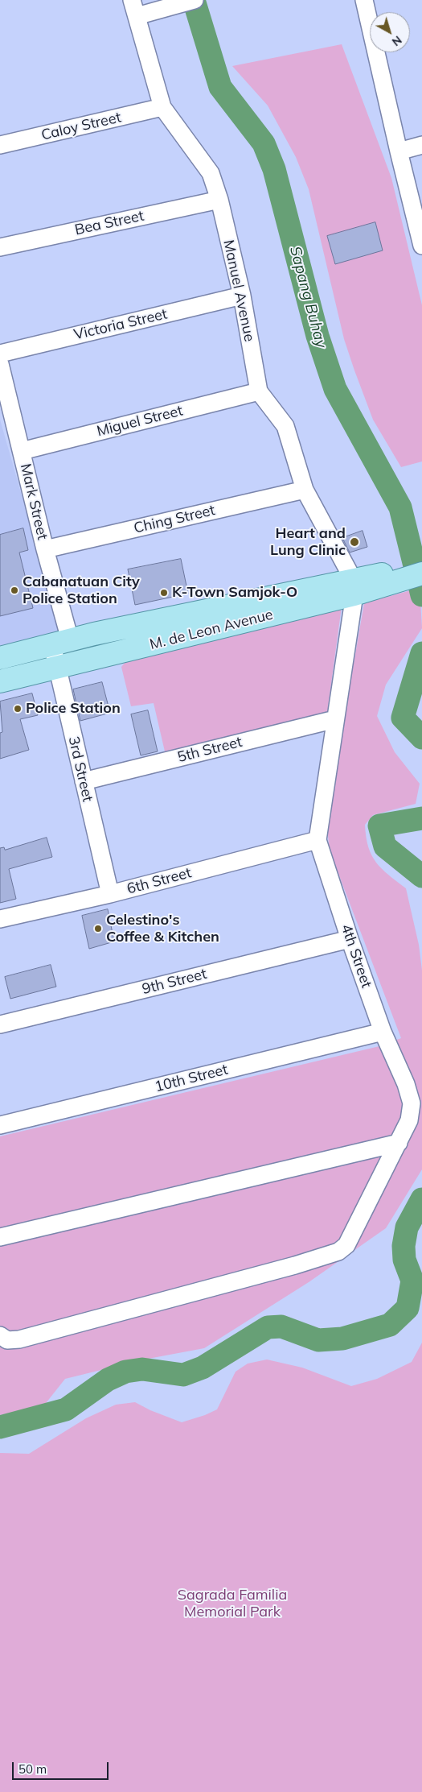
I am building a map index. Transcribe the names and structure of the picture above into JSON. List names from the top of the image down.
{
  "streets": {
    "main road": ["M. de Leon Avenue"],
    "street": [
      "Caloy Street",
      "Bea Street",
      "Manuel Avenue",
      "Victoria Street",
      "Miguel Street",
      "Mark Street",
      "Ching Street",
      "5th Street",
      "3rd Street",
      "6th Street",
      "4th Street",
      "9th Street",
      "10th Street"
    ]
  },
  "crossings": [
    ["Caloy Street", "Manuel Avenue"],
    ["Bea Street", "Manuel Avenue"],
    ["Manuel Avenue", "Victoria Street"],
    ["Manuel Avenue", "Miguel Street"],
    ["Manuel Avenue", "Ching Street"],
    ["Manuel Avenue", "M. de Leon Avenue"],
    ["Manuel Avenue", "4th Street"],
    ["Miguel Street", "Mark Street"],
    ["Mark Street", "Ching Street"],
    ["Mark Street", "M. de Leon Avenue"],
    ["Mark Street", "3rd Street"],
    ["M. de Leon Avenue", "3rd Street"],
    ["M. de Leon Avenue", "4th Street"],
    ["5th Street", "3rd Street"],
    ["5th Street", "4th Street"],
    ["3rd Street", "6th Street"],
    ["6th Street", "4th Street"],
    ["4th Street", "9th Street"],
    ["4th Street", "10th Street"]
  ],
  "water": ["Sapang Buhay"],
  "parks": ["Sagrada Familia Memorial Park"],
  "places": [
    "Heart and Lung Clinic",
    "Cabanatuan City Police Station",
    "K-Town Samjok-O",
    "Police Station",
    "Celestino's Coffee & Kitchen"
  ],
  "scale_bar": "50 m",
  "north": "bottom right"
}
